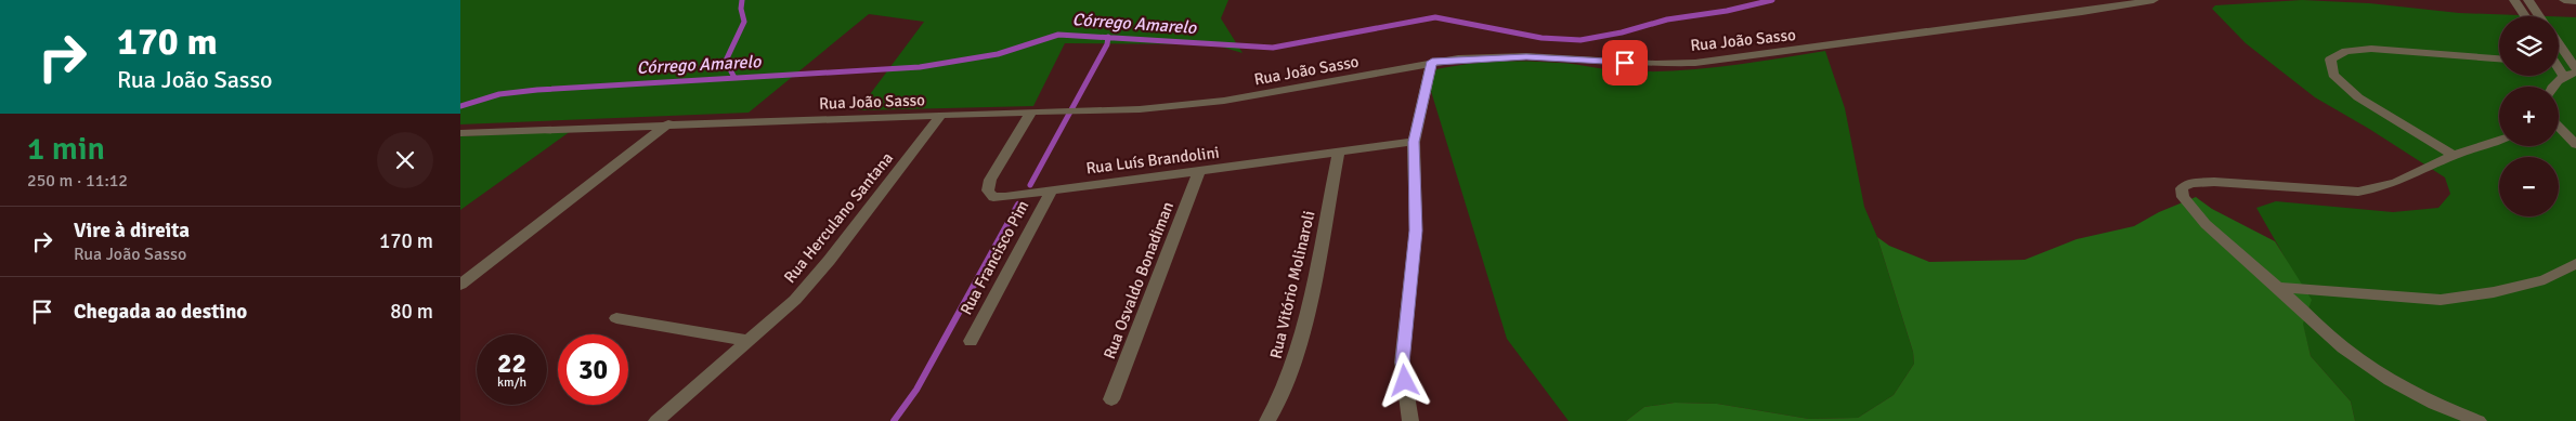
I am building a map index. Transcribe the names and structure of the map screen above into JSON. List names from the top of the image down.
{
  "streets": {
    "street": [
      "Rua João Sasso",
      "Rua Luís Brandolini",
      "Rua Herculano Santana",
      "Rua Francisco Pim",
      "Rua Osvaldo Bonadiman",
      "Rua Vitório Molinaroli"
    ]
  },
  "crossings": [
    ["Rua João Sasso", "Rua Luís Brandolini"],
    ["Rua João Sasso", "Rua Herculano Santana"],
    ["Rua Luís Brandolini", "Rua Francisco Pim"],
    ["Rua Luís Brandolini", "Rua Osvaldo Bonadiman"],
    ["Rua Luís Brandolini", "Rua Vitório Molinaroli"]
  ],
  "water": ["Córrego Amarelo"],
  "page": {
    "turn": ["170 m", "Rua João Sasso"],
    "map_buttons": ["+", "−"],
    "heading": ["1 min", "250 m · 11:12"],
    "list": [
      {
        "name": "Vire à direita",
        "note": "Rua João Sasso",
        "value": "170 m"
      },
      {
        "name": "Chegada ao destino",
        "value": "80 m"
      }
    ],
    "speed": "22 km/h",
    "limit": "30"
  }
}
